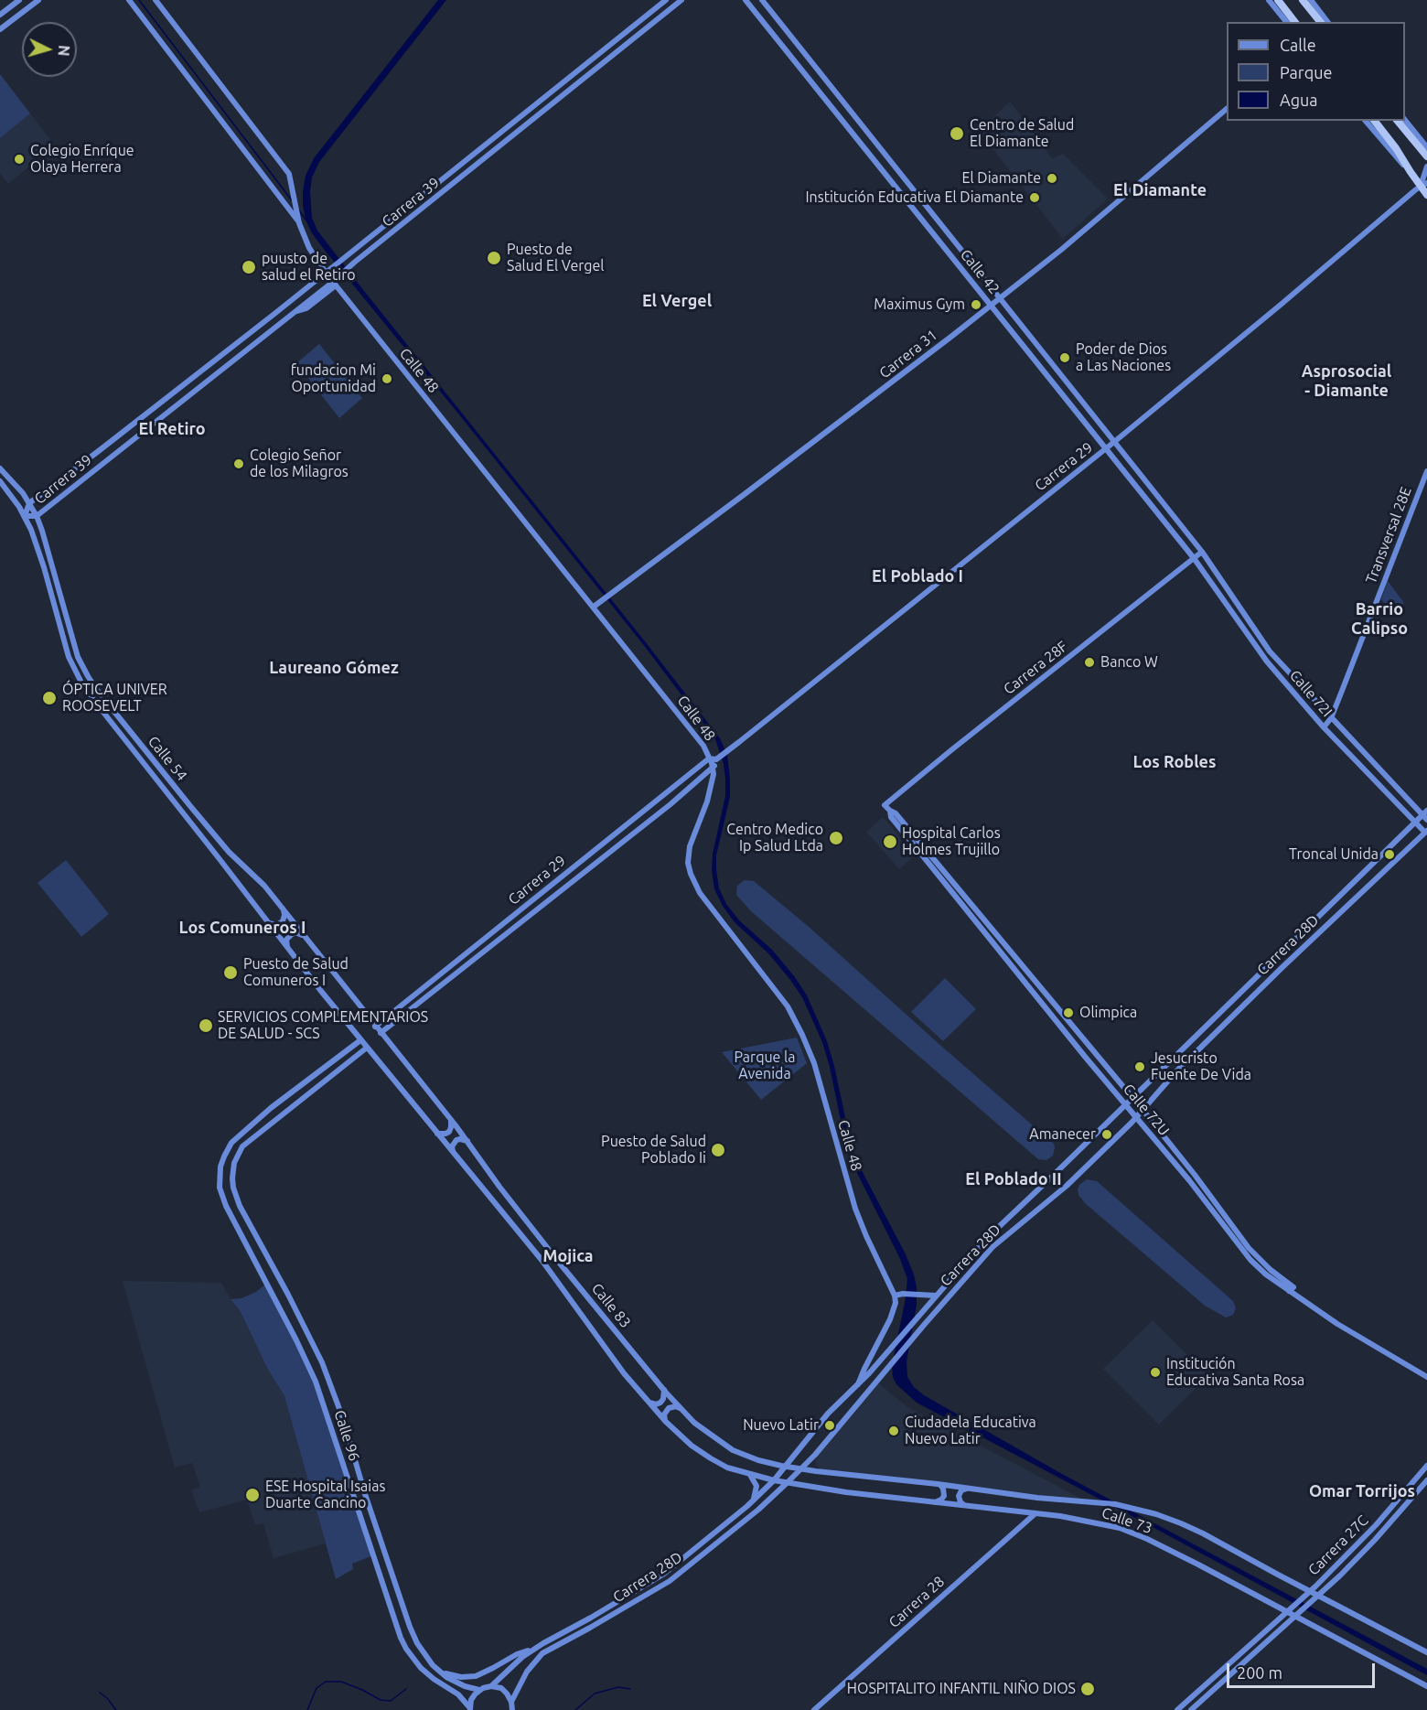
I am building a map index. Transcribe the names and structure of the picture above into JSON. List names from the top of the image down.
{
  "streets": {
    "street": [
      "Carrera 39",
      "Calle 42",
      "Carrera 31",
      "Calle 48",
      "Carrera 29",
      "Transversal 28E",
      "Carrera 28F",
      "Calle 72I",
      "Calle 54",
      "Carrera 28D",
      "Calle 72U",
      "Calle 83",
      "Calle 96",
      "Calle 73",
      "Carrera 27C",
      "Carrera 28"
    ]
  },
  "crossings": [
    ["Carrera 39", "Calle 48"],
    ["Carrera 39", "Calle 54"],
    ["Calle 42", "Carrera 31"],
    ["Calle 42", "Carrera 29"],
    ["Calle 42", "Carrera 28F"],
    ["Calle 42", "Calle 72I"],
    ["Carrera 31", "Calle 48"],
    ["Calle 48", "Carrera 29"],
    ["Calle 48", "Carrera 28D"],
    ["Carrera 29", "Calle 54"],
    ["Carrera 29", "Calle 83"],
    ["Transversal 28E", "Calle 72I"],
    ["Carrera 28F", "Calle 72I"],
    ["Carrera 28F", "Calle 72U"],
    ["Calle 72I", "Carrera 28D"],
    ["Calle 54", "Calle 83"],
    ["Calle 54", "Calle 96"],
    ["Carrera 28D", "Calle 72U"],
    ["Carrera 28D", "Calle 83"],
    ["Carrera 28D", "Calle 96"],
    ["Carrera 28D", "Calle 73"],
    ["Calle 83", "Calle 96"],
    ["Calle 83", "Calle 73"],
    ["Calle 73", "Carrera 27C"],
    ["Calle 73", "Carrera 28"]
  ],
  "districts": [
    "El Diamante",
    "El Vergel",
    "Asprosocial - Diamante",
    "El Retiro",
    "El Poblado I",
    "Barrio Calipso",
    "Laureano Gómez",
    "Los Robles",
    "Los Comuneros I",
    "El Poblado II",
    "Mojica",
    "Omar Torrijos"
  ],
  "parks": ["Parque la Avenida"],
  "places": [
    "Centro de Salud El Diamante",
    "Colegio Enríque Olaya Herrera",
    "El Diamante",
    "Institución Educativa El Diamante",
    "Puesto de Salud El Vergel",
    "puusto de salud el Retiro",
    "Maximus Gym",
    "Poder de Dios a Las Naciones",
    "fundacion Mi Oportunidad",
    "Colegio Señor de los Milagros",
    "Banco W",
    "ÓPTICA UNIVER ROOSEVELT",
    "Centro Medico Ip Salud Ltda",
    "Hospital Carlos Holmes Trujillo",
    "Troncal Unida",
    "Puesto de Salud Comuneros I",
    "Olimpica",
    "SERVICIOS COMPLEMENTARIOS DE SALUD - SCS",
    "Jesucristo Fuente De Vida",
    "Amanecer",
    "Puesto de Salud Poblado Ii",
    "Institución Educativa Santa Rosa",
    "Nuevo Latir",
    "Ciudadela Educativa Nuevo Latir",
    "ESE Hospital Isaias Duarte Cancino",
    "HOSPITALITO INFANTIL NIÑO DIOS"
  ],
  "legend": ["Calle", "Parque", "Agua"],
  "scale_bar": "200 m",
  "north": "right"
}
